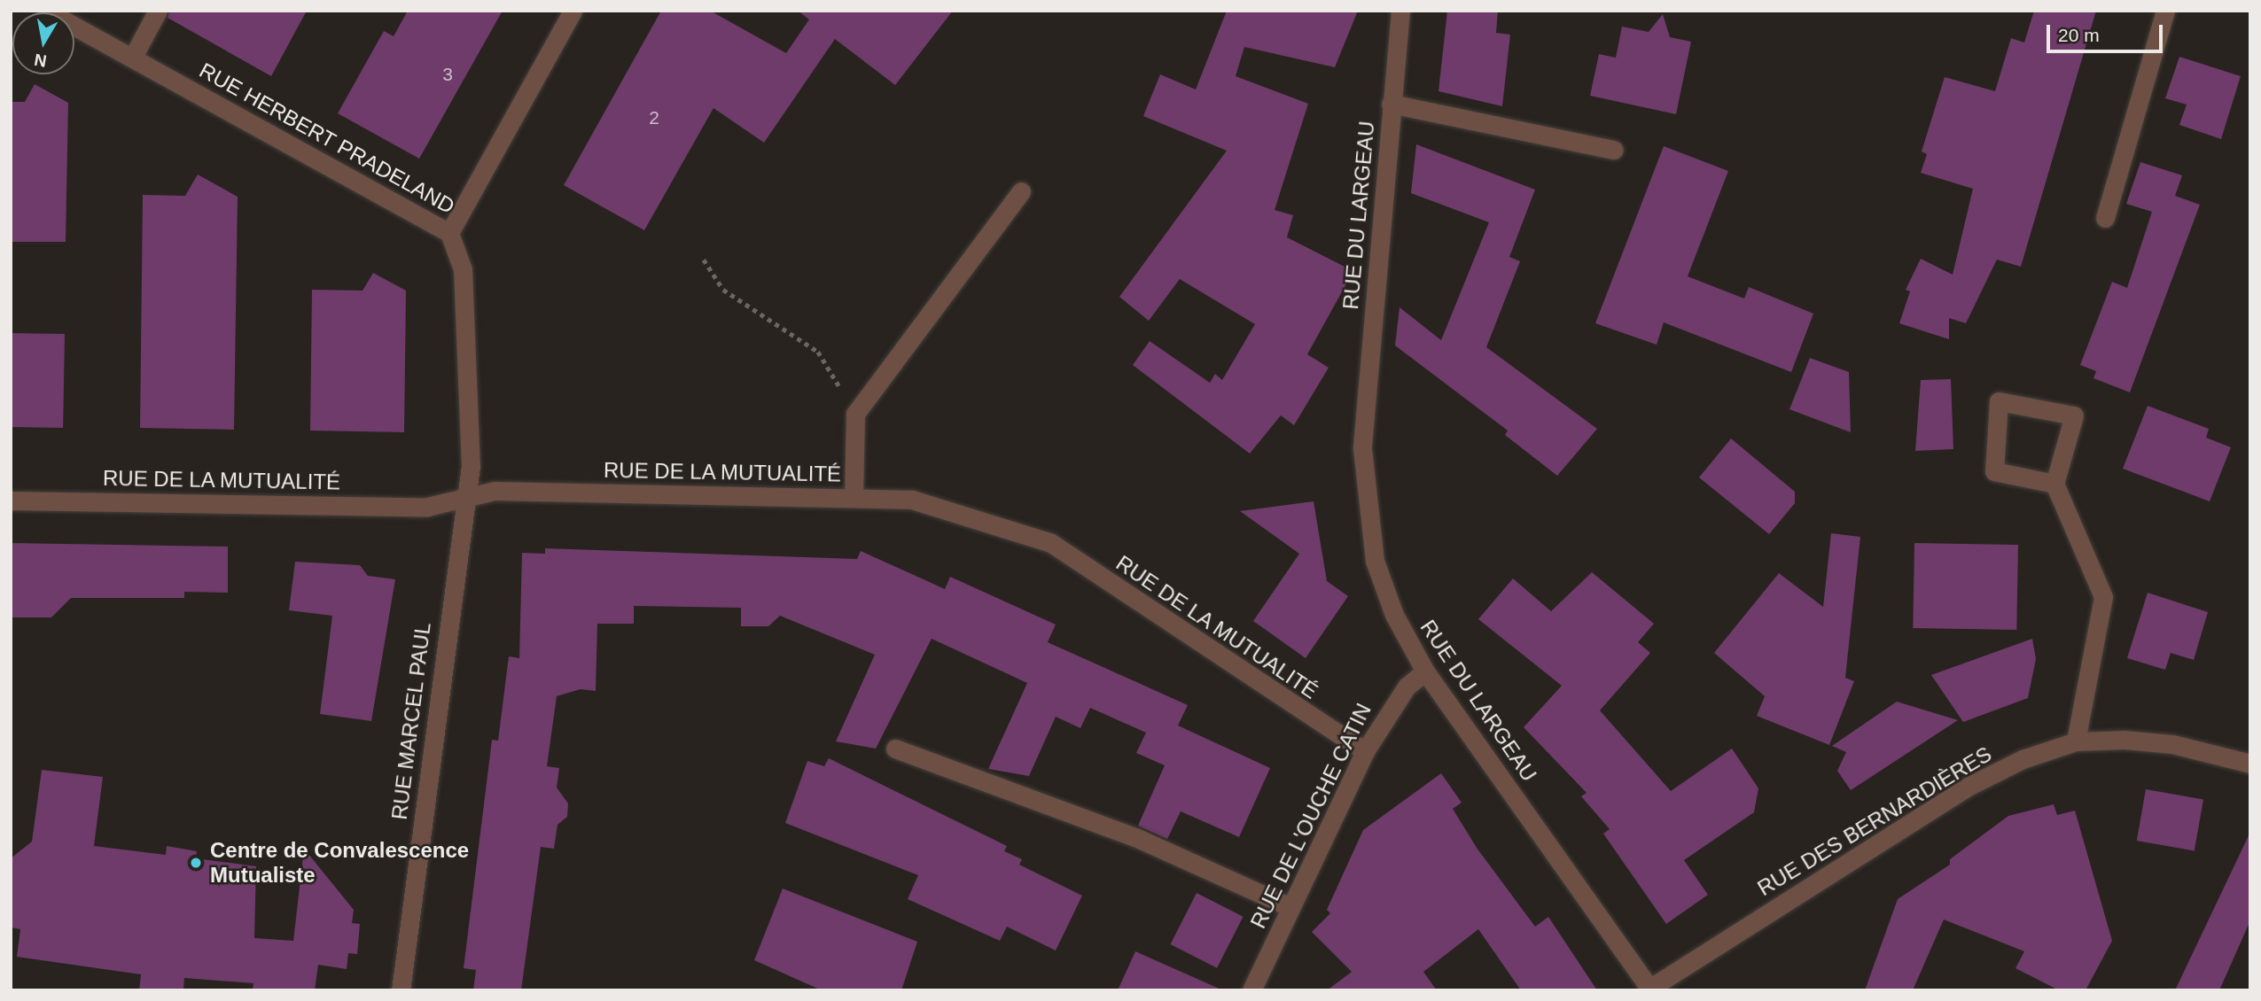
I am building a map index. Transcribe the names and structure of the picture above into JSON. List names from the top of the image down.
{
  "streets": {
    "street": [
      "RUE HERBERT PRADELAND",
      "RUE DU LARGEAU",
      "RUE DE LA MUTUALITÉ",
      "RUE MARCEL PAUL",
      "RUE DE L'OUCHE CATIN",
      "RUE DES BERNARDIÈRES"
    ]
  },
  "crossings": [
    ["RUE HERBERT PRADELAND", "RUE DE LA MUTUALITÉ"],
    ["RUE HERBERT PRADELAND", "RUE MARCEL PAUL"],
    ["RUE DU LARGEAU", "RUE DE L'OUCHE CATIN"],
    ["RUE DU LARGEAU", "RUE DES BERNARDIÈRES"],
    ["RUE DE LA MUTUALITÉ", "RUE MARCEL PAUL"],
    ["RUE DE LA MUTUALITÉ", "RUE DE L'OUCHE CATIN"]
  ],
  "places": ["Centre de Convalescence Mutualiste"],
  "house_numbers": ["3", "2"],
  "scale_bar": "20 m",
  "north": "bottom"
}
